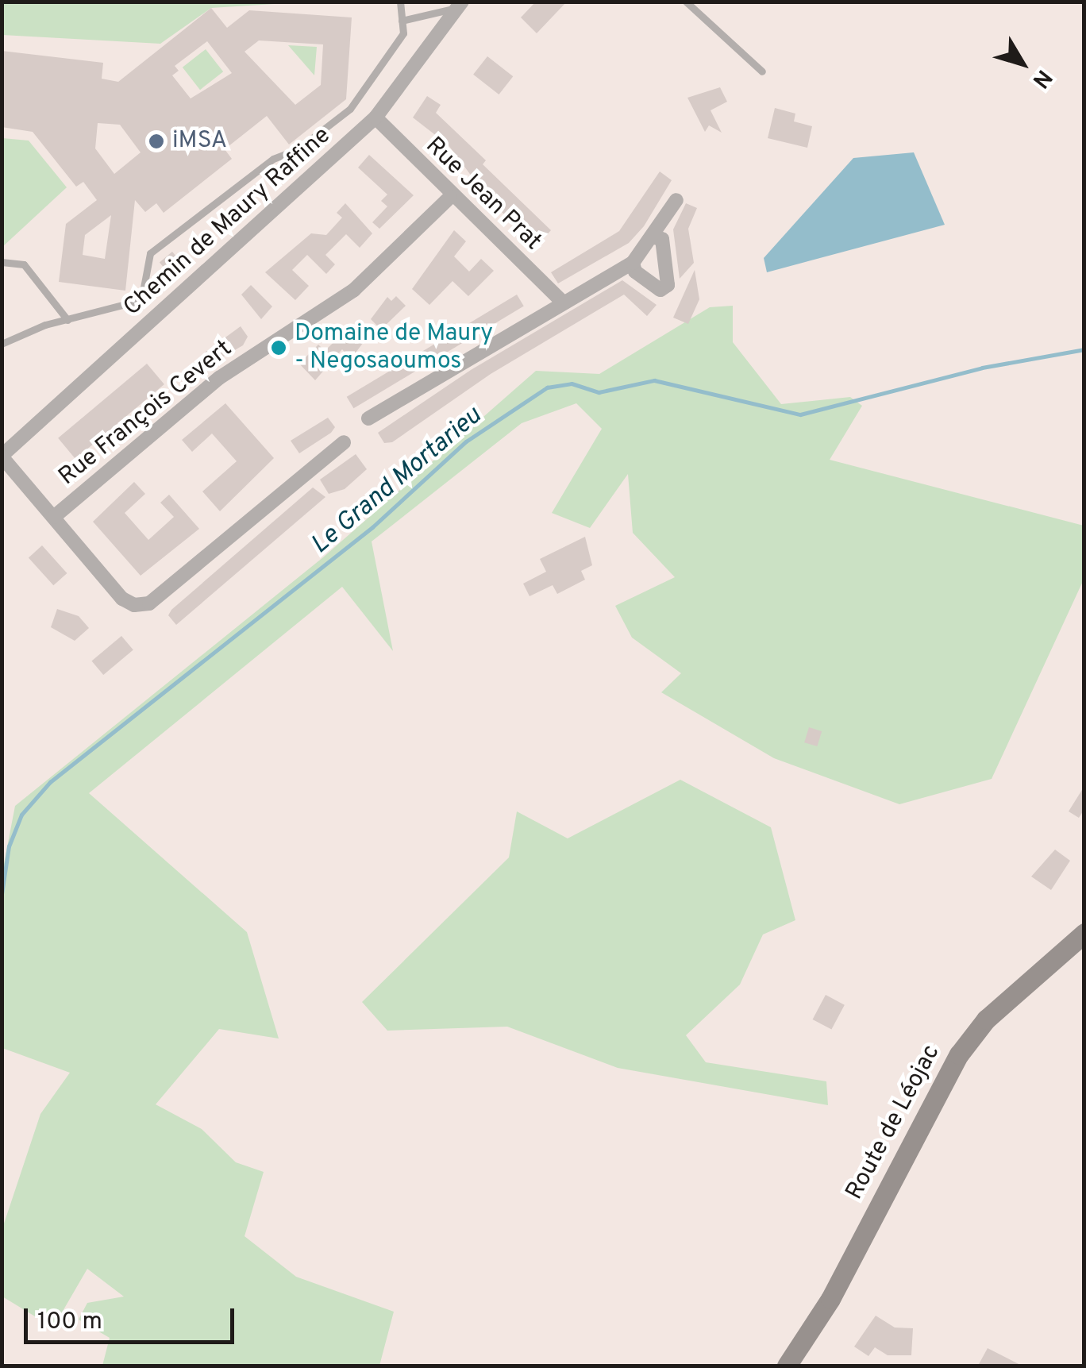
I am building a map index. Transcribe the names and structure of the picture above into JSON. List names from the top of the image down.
{
  "streets": {
    "main road": ["Route de Léojac"],
    "street": ["Rue Jean Prat", "Chemin de Maury Raffine", "Rue François Cevert"]
  },
  "crossings": [
    ["Rue Jean Prat", "Chemin de Maury Raffine"],
    ["Rue Jean Prat", "Rue François Cevert"]
  ],
  "water": ["Le Grand Mortarieu"],
  "places": ["iMSA", "Domaine de Maury - Negosaoumos"],
  "scale_bar": "100 m",
  "north": "bottom right"
}
